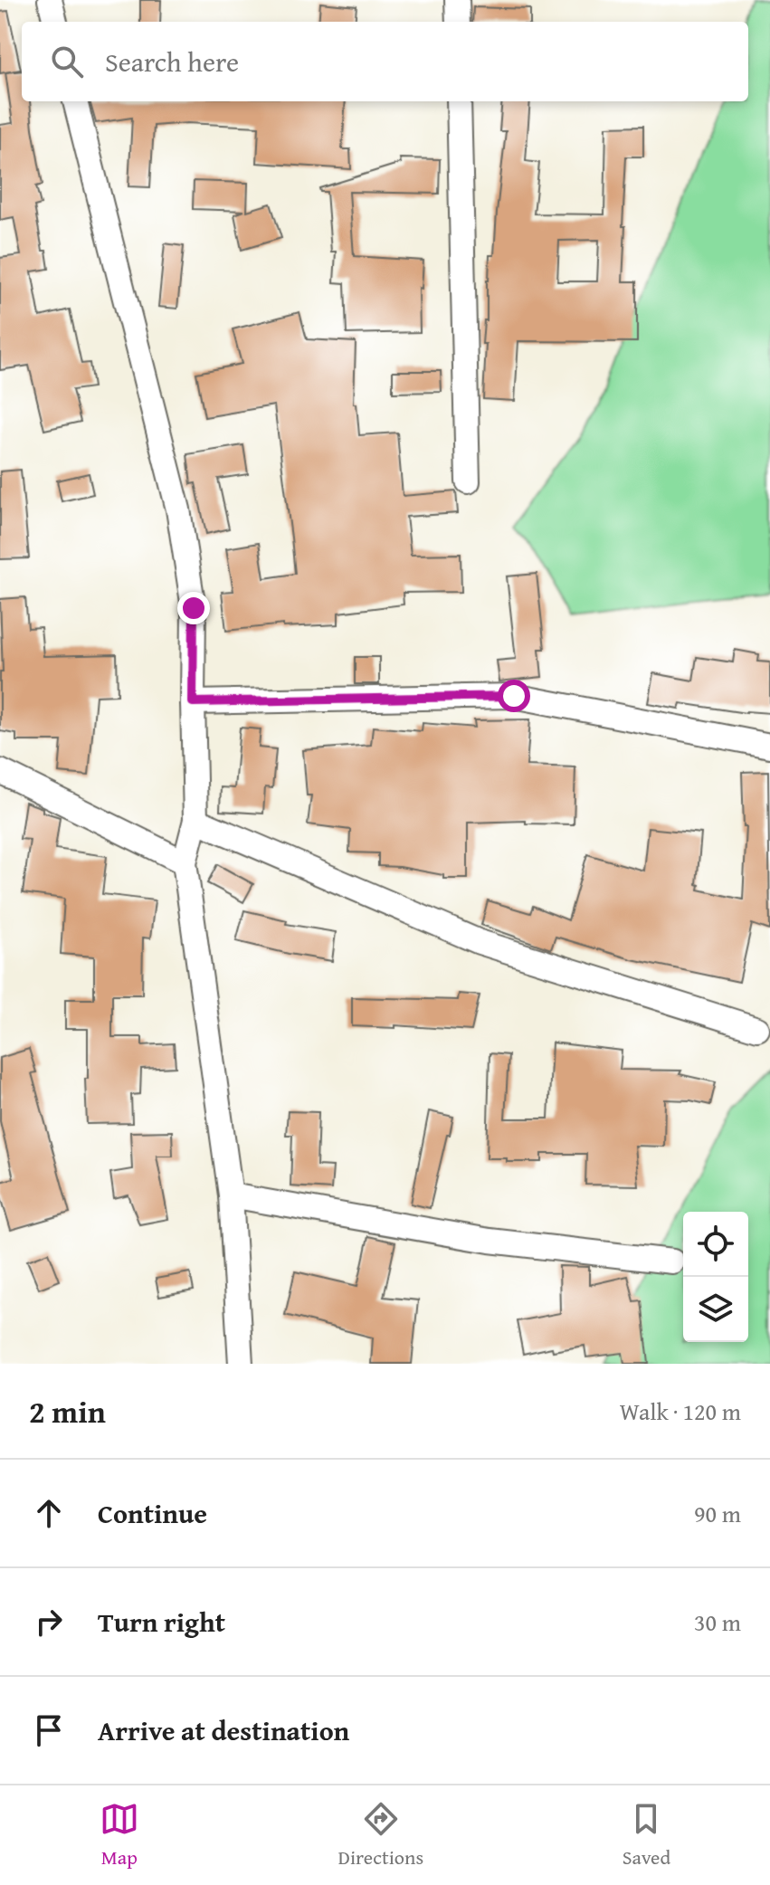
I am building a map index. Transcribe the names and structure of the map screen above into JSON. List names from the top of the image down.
{
  "page": {
    "search": "Search here",
    "heading": ["2 min", "Walk · 120 m"],
    "list": [
      ["Continue", "90 m"],
      ["Turn right", "30 m"],
      "Arrive at destination"
    ],
    "nav": ["Map", "Directions", "Saved"]
  }
}
